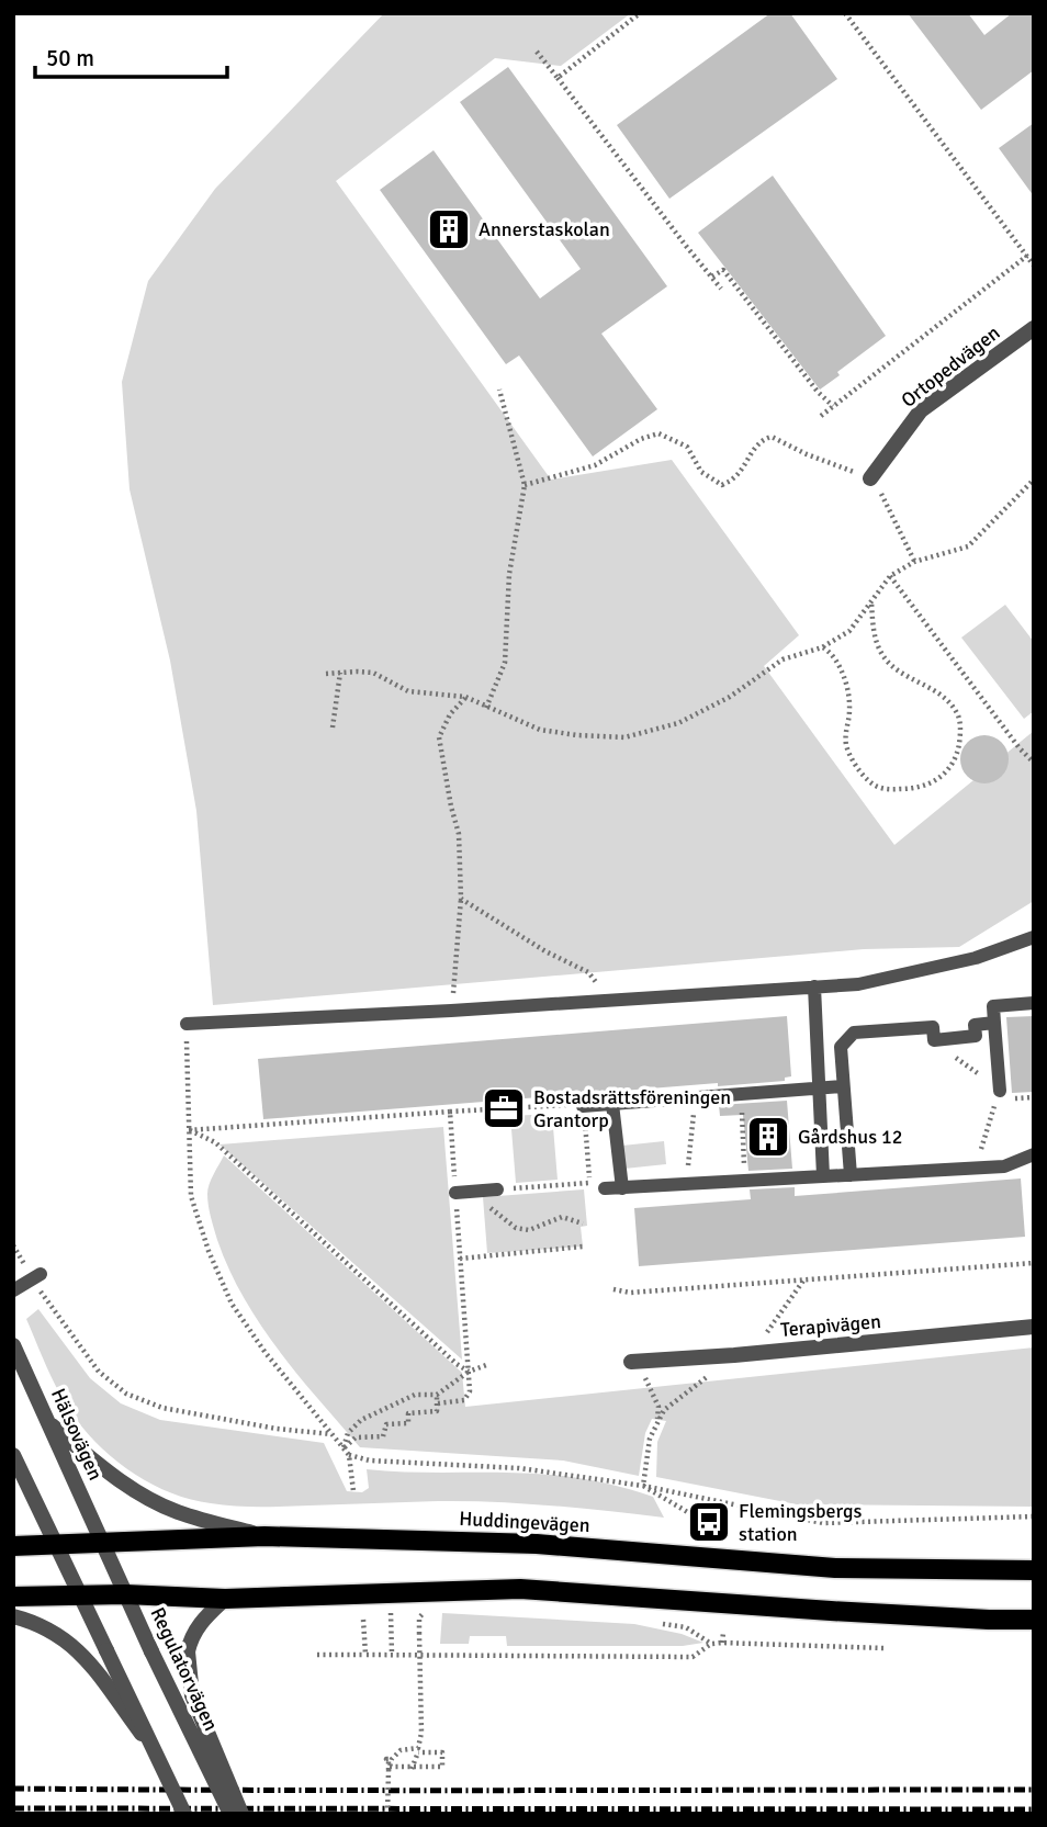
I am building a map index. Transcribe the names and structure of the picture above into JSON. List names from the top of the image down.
{
  "streets": {
    "main road": ["Huddingevägen"],
    "street": [
      "Ortopedvägen",
      "Terapivägen",
      "Hälsovägen",
      "Regulatorvägen"
    ]
  },
  "crossings": [
    ["Hälsovägen", "Huddingevägen"],
    ["Hälsovägen", "Regulatorvägen"],
    ["Huddingevägen", "Regulatorvägen"]
  ],
  "places": {
    "building": ["Annerstaskolan", "Gårdshus 12"],
    "office": ["Bostadsrättsföreningen Grantorp"],
    "bus stop": ["Flemingsbergs station"]
  },
  "scale_bar": "50 m"
}
